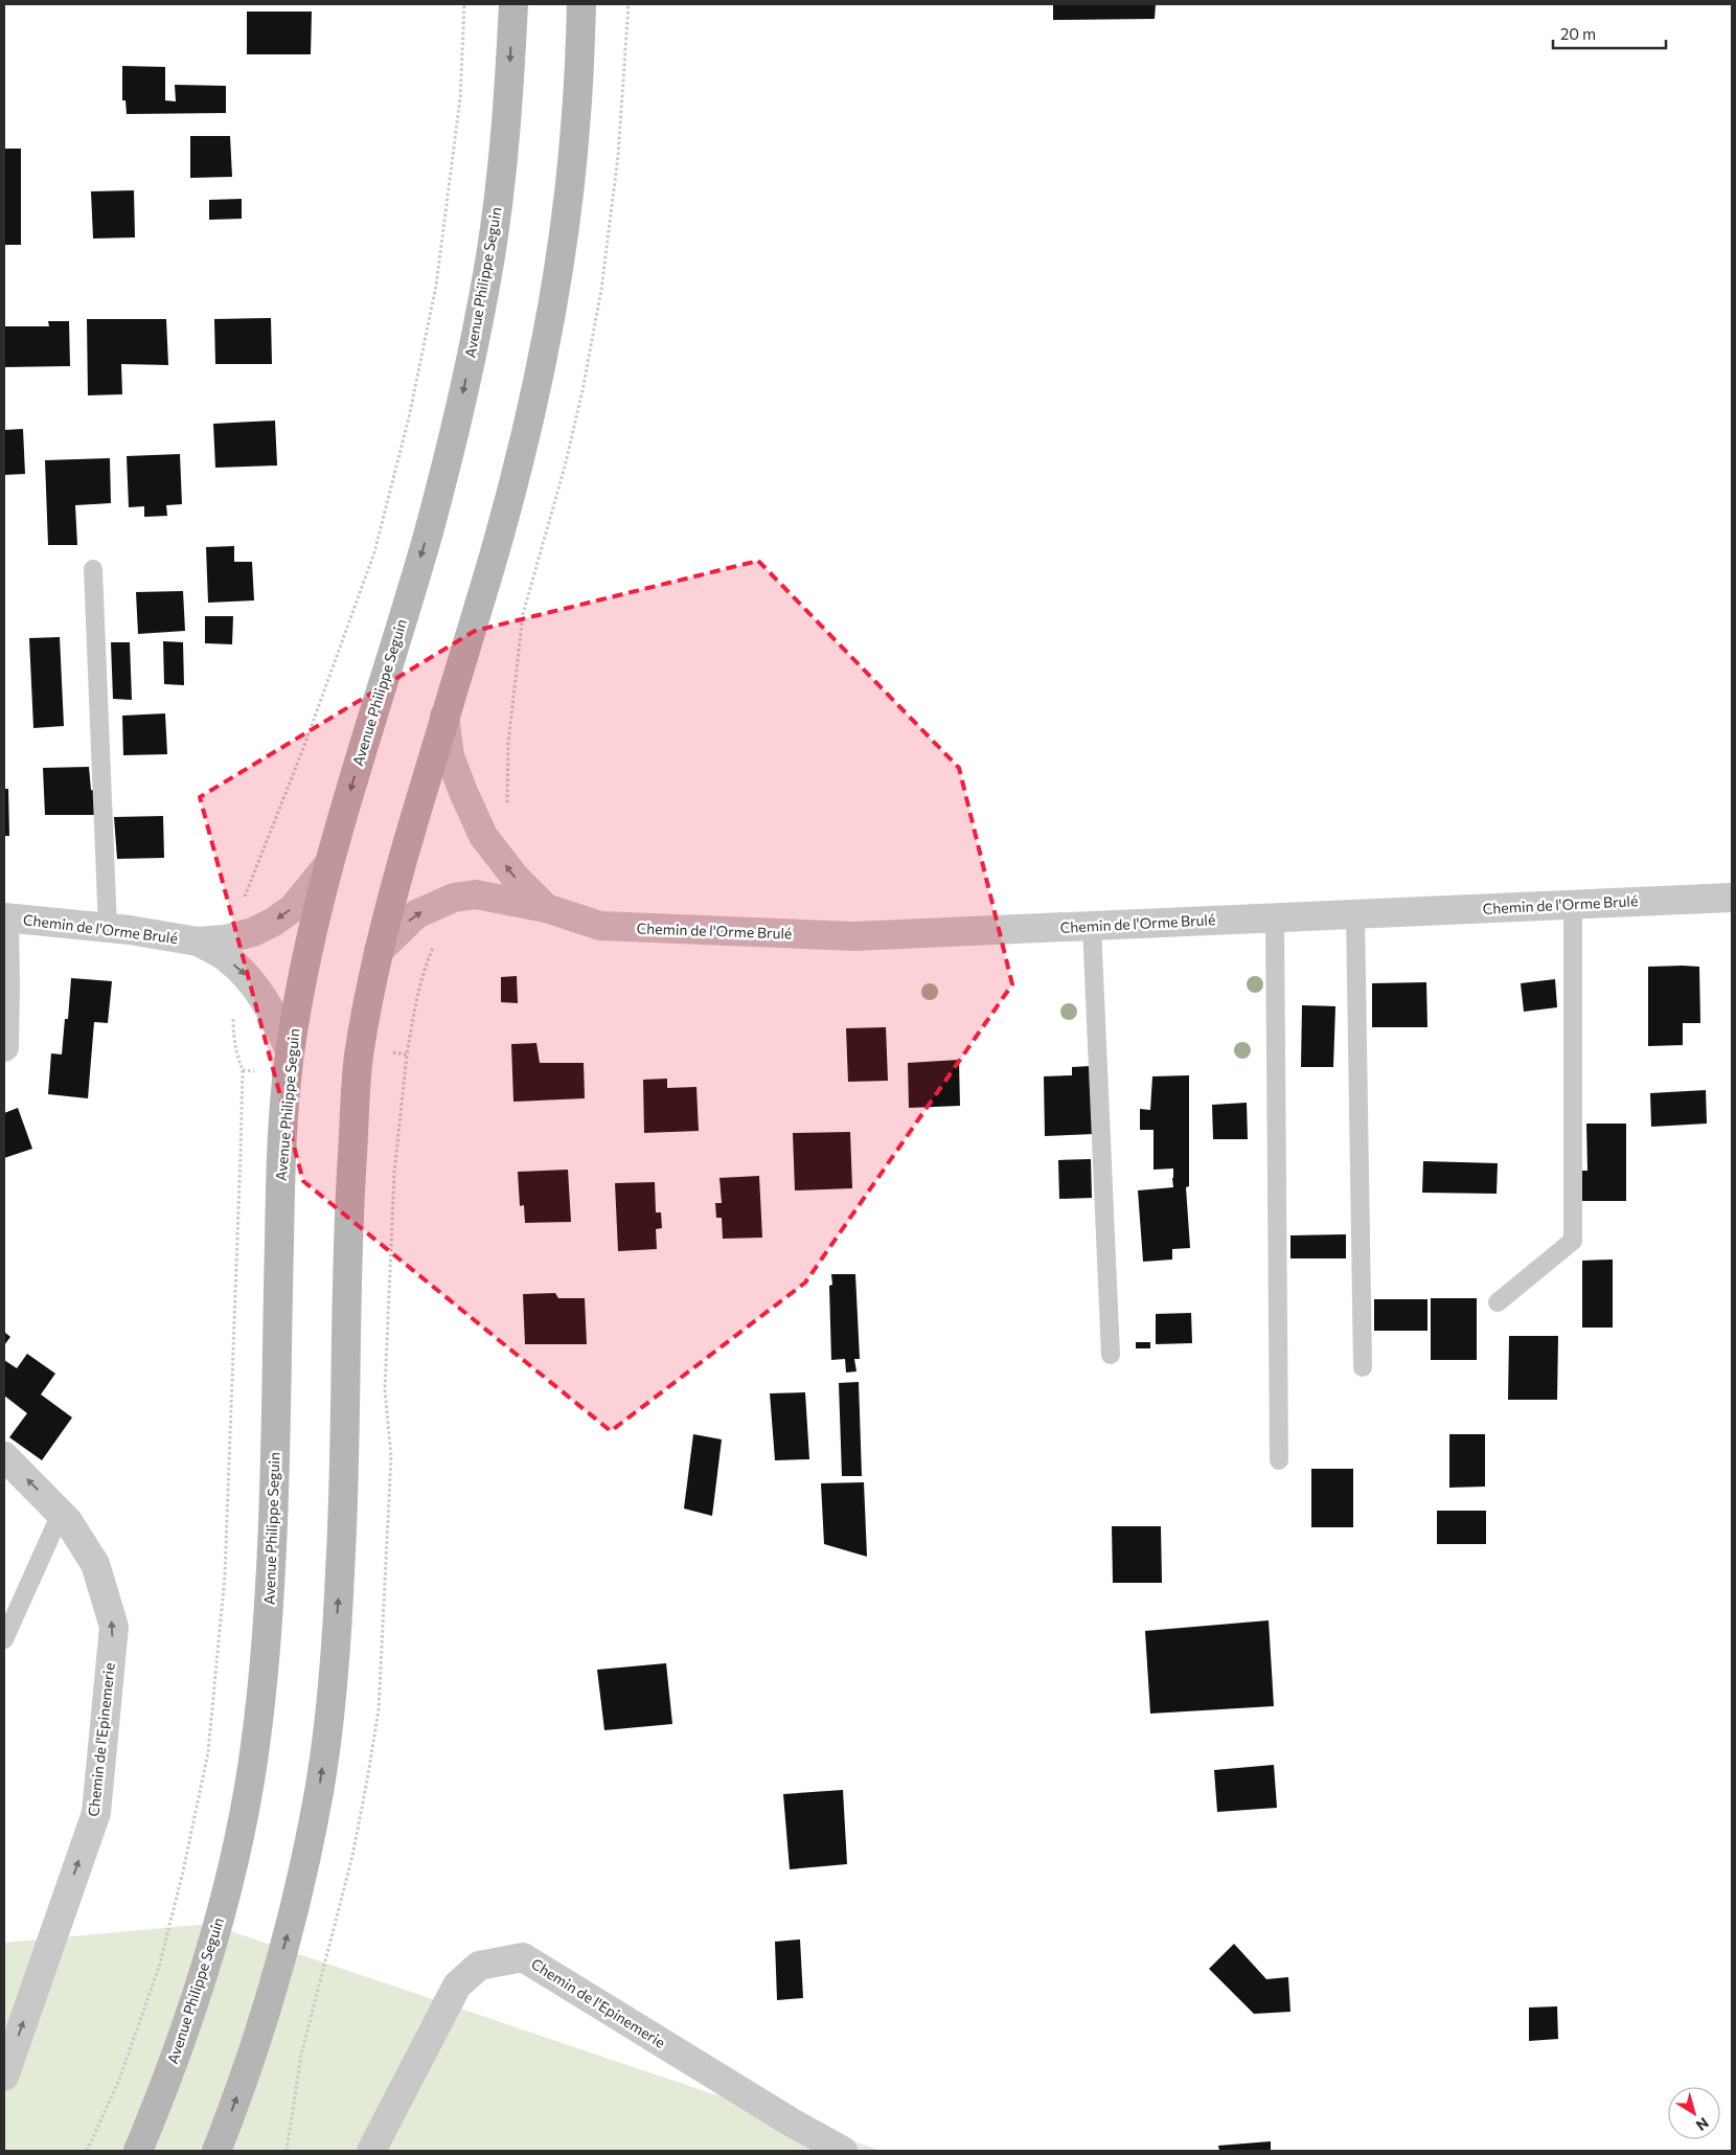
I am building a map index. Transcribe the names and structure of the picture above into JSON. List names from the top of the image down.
{
  "streets": {
    "main road": ["Avenue Philippe Seguin"],
    "street": ["Chemin de l'Orme Brulé", "Chemin de l'Epinemerie"]
  },
  "crossings": [
    ["Avenue Philippe Seguin", "Chemin de l'Orme Brulé"]
  ],
  "one_way": ["Chemin de l'Epinemerie"],
  "scale_bar": "20 m",
  "north": "bottom right"
}
